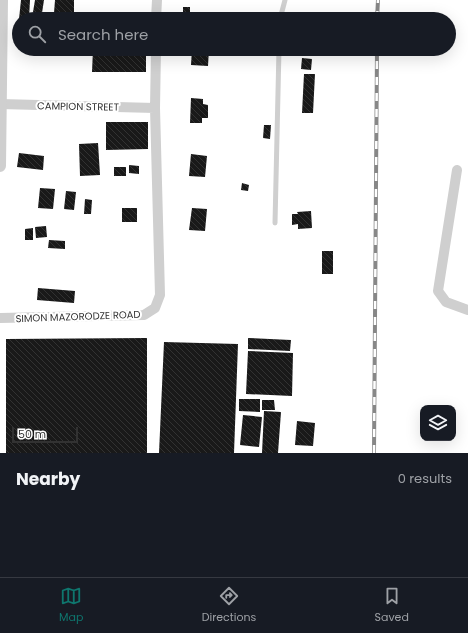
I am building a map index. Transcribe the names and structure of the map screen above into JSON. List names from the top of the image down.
{
  "streets": {
    "street": ["CAMPION STREET", "SIMON MAZORODZE ROAD"]
  },
  "crossings": [
    ["CAMPION STREET", "SIMON MAZORODZE ROAD"]
  ],
  "scale_bar": "50 m",
  "page": {
    "search": "Search here",
    "scale": "50 m",
    "heading": ["Nearby", "0 results"],
    "nav": ["Map", "Directions", "Saved"]
  }
}
